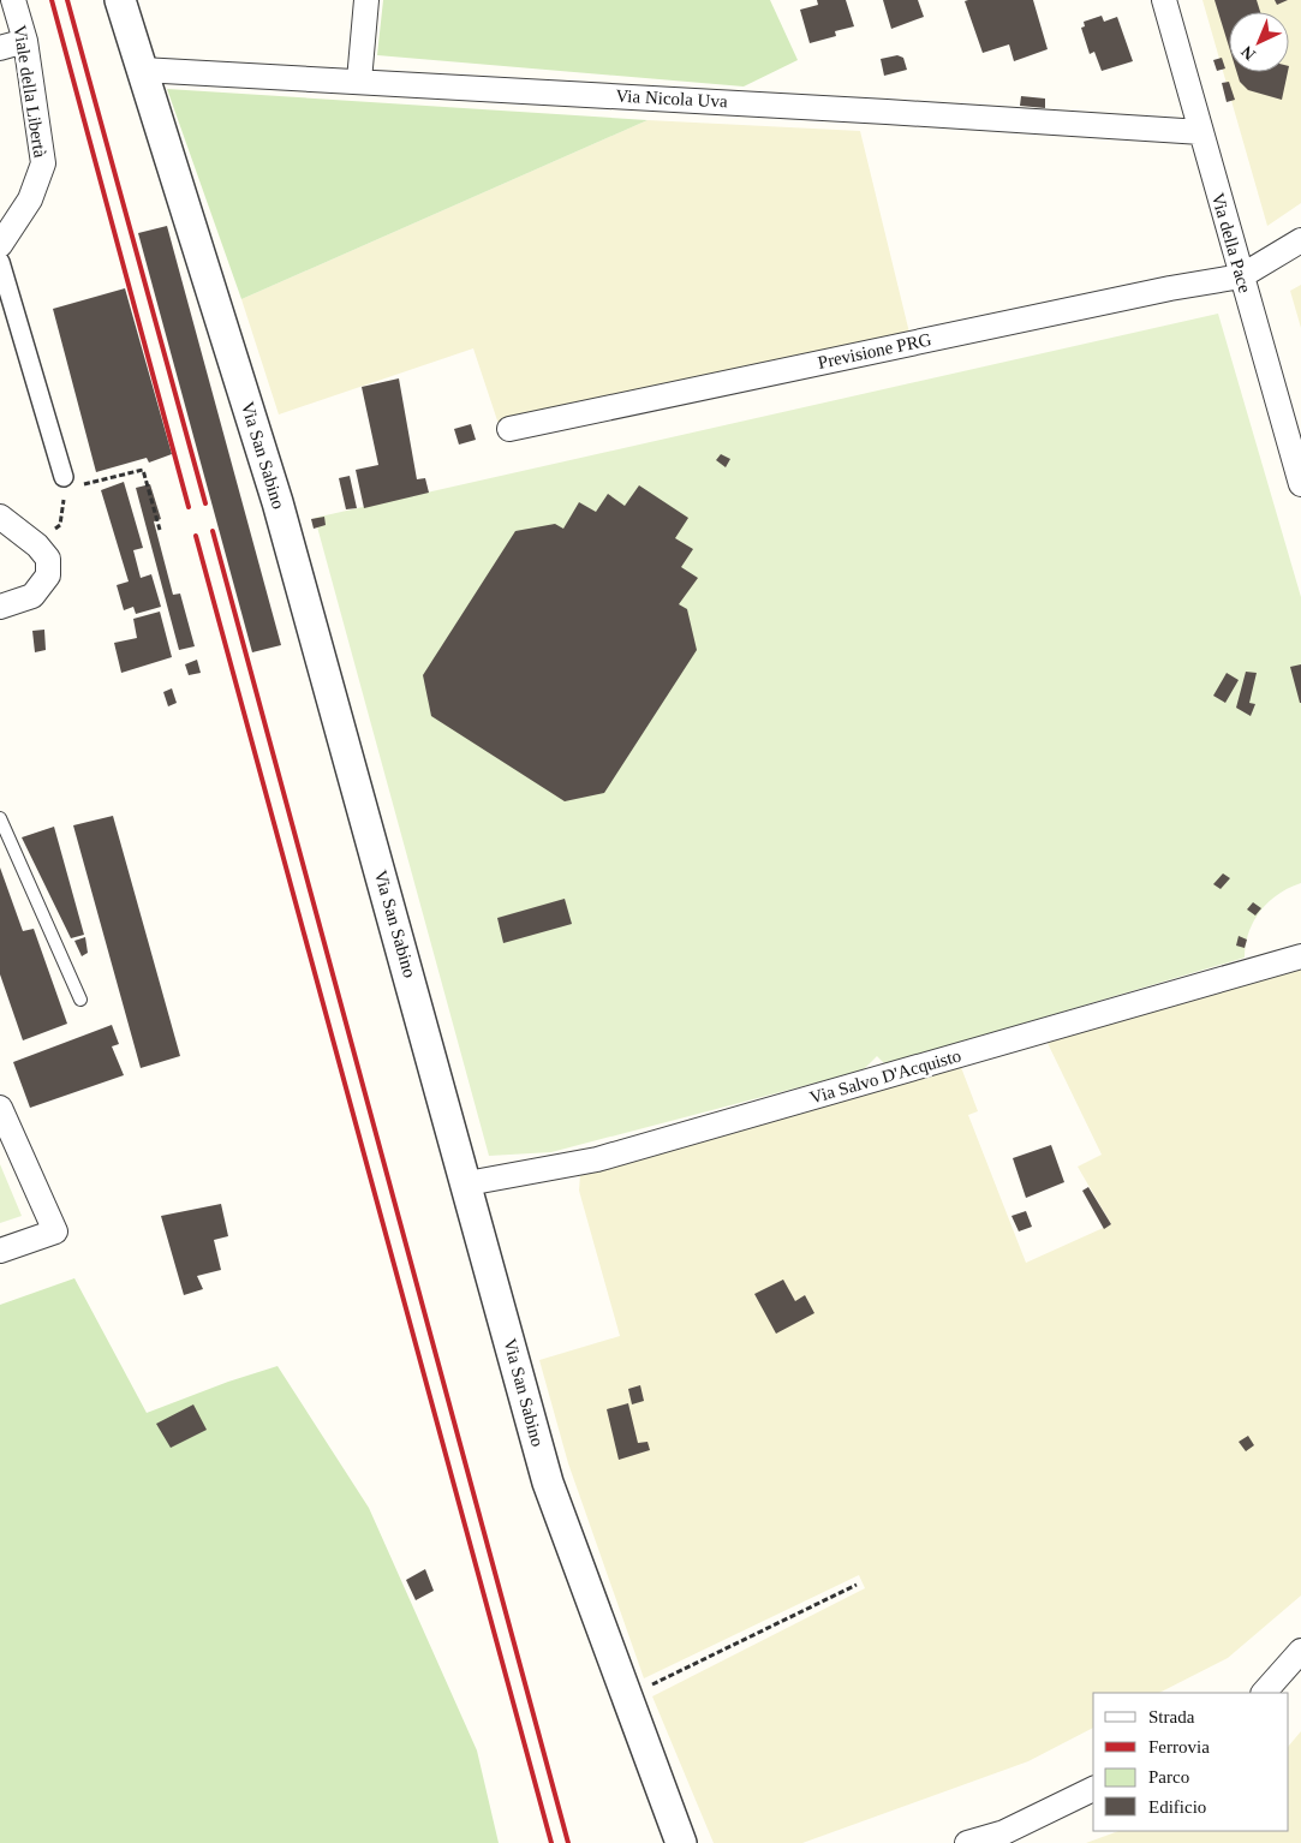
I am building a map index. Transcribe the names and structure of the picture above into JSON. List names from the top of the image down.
{
  "streets": {
    "street": [
      "Viale della Libertà",
      "Via Nicola Uva",
      "Via della Pace",
      "Previsione PRG",
      "Via San Sabino",
      "Via Salvo D'Acquisto"
    ]
  },
  "crossings": [
    ["Via Nicola Uva", "Via della Pace"],
    ["Via Nicola Uva", "Via San Sabino"],
    ["Via della Pace", "Previsione PRG"],
    ["Via San Sabino", "Via Salvo D'Acquisto"]
  ],
  "legend": [
    "Strada",
    "Ferrovia",
    "Parco",
    "Edificio"
  ],
  "north": "bottom left"
}
